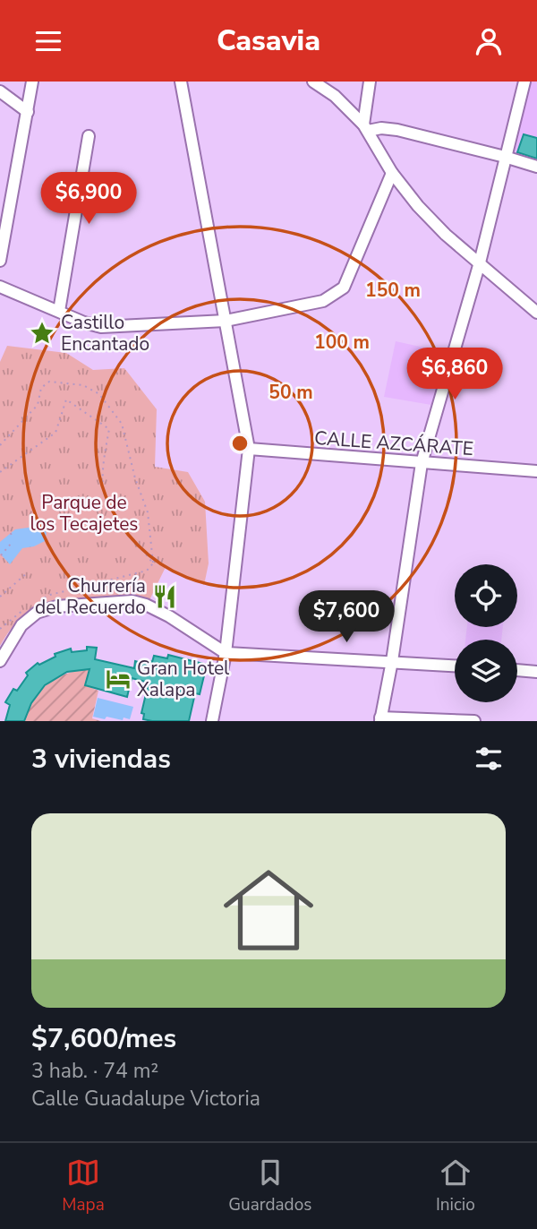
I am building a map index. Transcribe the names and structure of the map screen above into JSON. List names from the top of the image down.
{
  "streets": {
    "street": ["CALLE AZCÁRATE"]
  },
  "parks": ["Parque de los Tecajetes"],
  "places": {
    "place": ["Castillo Encantado"],
    "restaurant": ["Churrería del Recuerdo"],
    "hotel": ["Gran Hotel Xalapa"]
  },
  "page": {
    "header": "Casavia",
    "price": ["$6,900", "$6,860", "$7,600"],
    "heading": "3 viviendas",
    "list": [
      {
        "name": "$7,600/mes",
        "note": "3 hab. · 74 m² · Calle Guadalupe Victoria"
      }
    ],
    "tabs": ["Mapa", "Guardados", "Inicio"]
  },
  "rings": ["150 m", "100 m", "50 m"]
}
